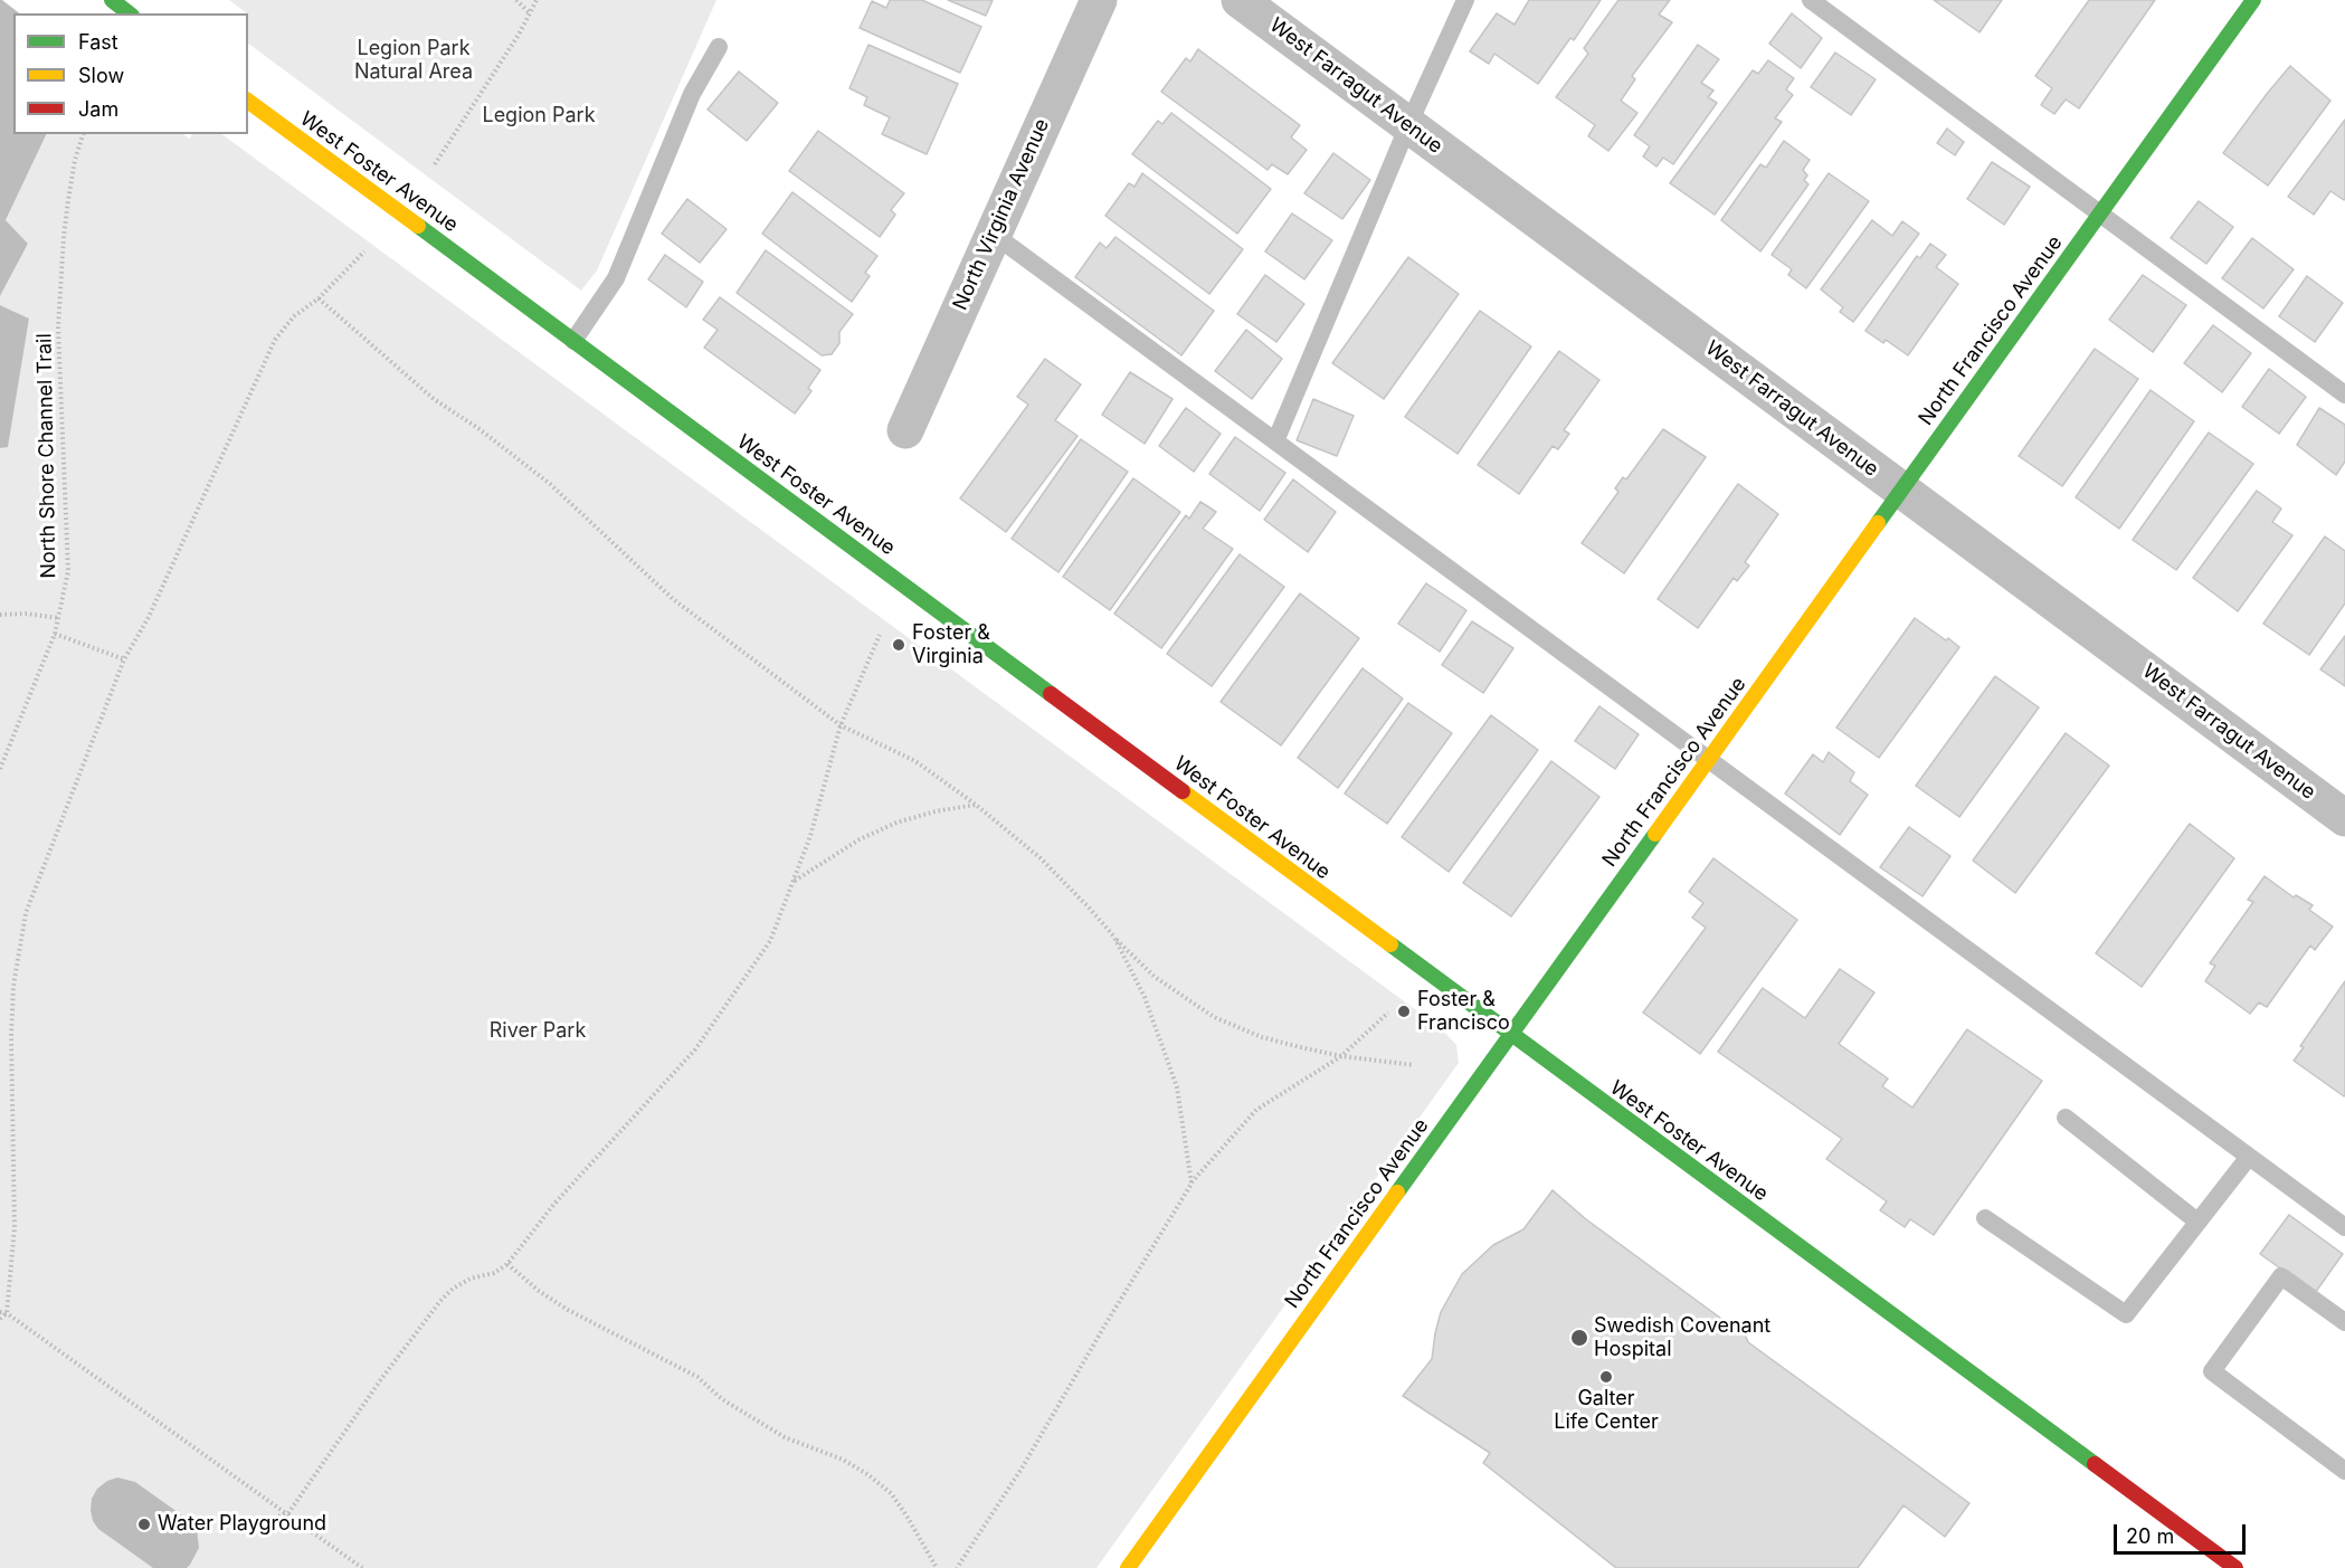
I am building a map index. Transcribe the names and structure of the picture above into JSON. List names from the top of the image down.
{
  "streets": {
    "main road": ["West Foster Avenue", "North Francisco Avenue"],
    "street": ["West Farragut Avenue", "North Virginia Avenue"],
    "path": ["North Shore Channel Trail"]
  },
  "crossings": [
    ["West Farragut Avenue", "North Francisco Avenue"],
    ["West Foster Avenue", "North Francisco Avenue"]
  ],
  "parks": ["Legion Park Natural Area", "Legion Park", "River Park"],
  "places": [
    "Foster & Virginia",
    "Foster & Francisco",
    "Swedish Covenant Hospital",
    "Galter Life Center",
    "Water Playground"
  ],
  "legend": ["Fast", "Slow", "Jam"],
  "scale_bar": "20 m"
}
